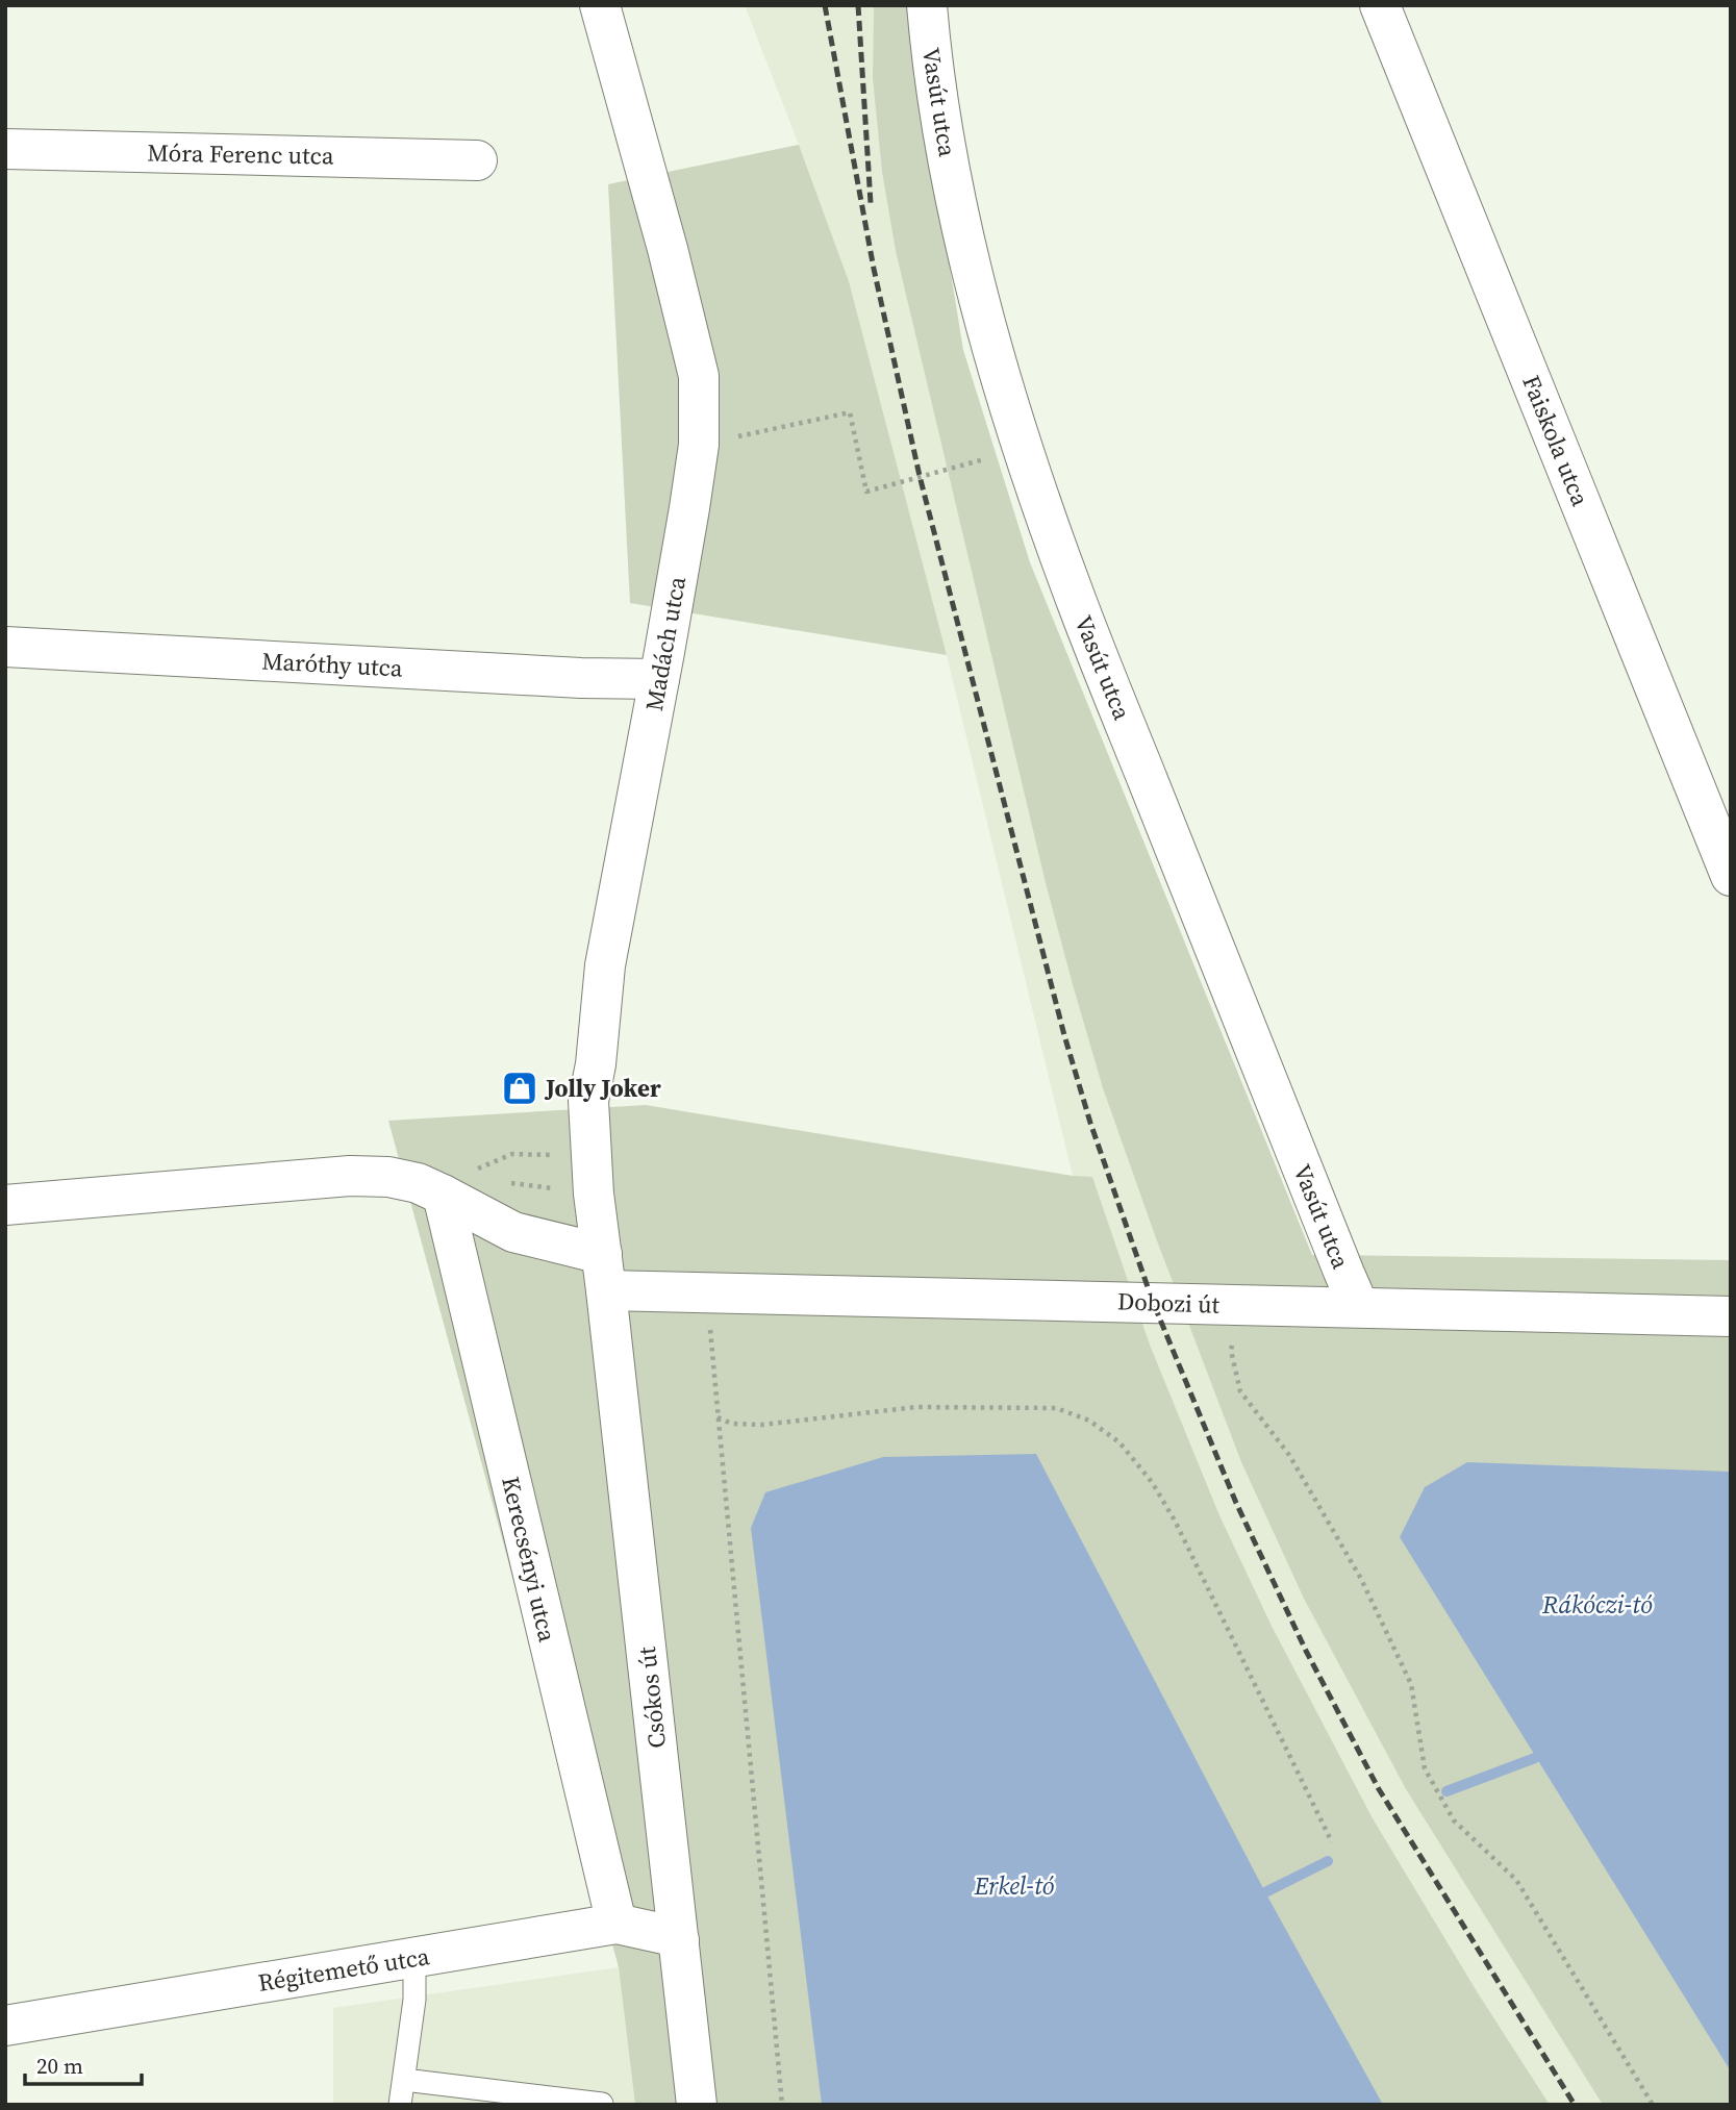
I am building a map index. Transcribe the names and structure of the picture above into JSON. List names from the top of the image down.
{
  "streets": {
    "street": [
      "Vasút utca",
      "Móra Ferenc utca",
      "Faiskola utca",
      "Madách utca",
      "Maróthy utca",
      "Dobozi út",
      "Kerecsényi utca",
      "Csókos út",
      "Régitemető utca"
    ]
  },
  "crossings": [
    ["Vasút utca", "Dobozi út"],
    ["Madách utca", "Maróthy utca"],
    ["Madách utca", "Dobozi út"],
    ["Madách utca", "Csókos út"],
    ["Dobozi út", "Csókos út"],
    ["Kerecsényi utca", "Régitemető utca"],
    ["Csókos út", "Régitemető utca"]
  ],
  "water": ["Rákóczi-tó", "Erkel-tó"],
  "places": {
    "shop": ["Jolly Joker"]
  },
  "scale_bar": "20 m"
}
